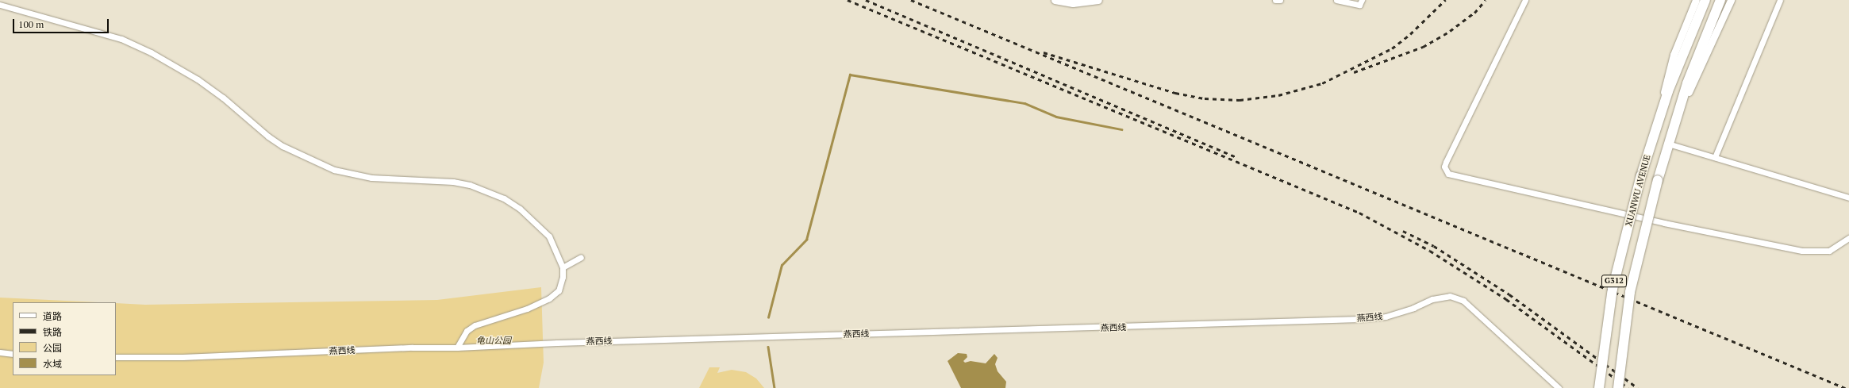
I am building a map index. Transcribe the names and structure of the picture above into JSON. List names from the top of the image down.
{
  "streets": {
    "highway": ["XUANWU AVENUE", "G312"],
    "street": ["燕西线"]
  },
  "parks": ["龟山公园"],
  "legend": [
    "道路",
    "铁路",
    "公园",
    "水域"
  ],
  "scale_bar": "100 m"
}
